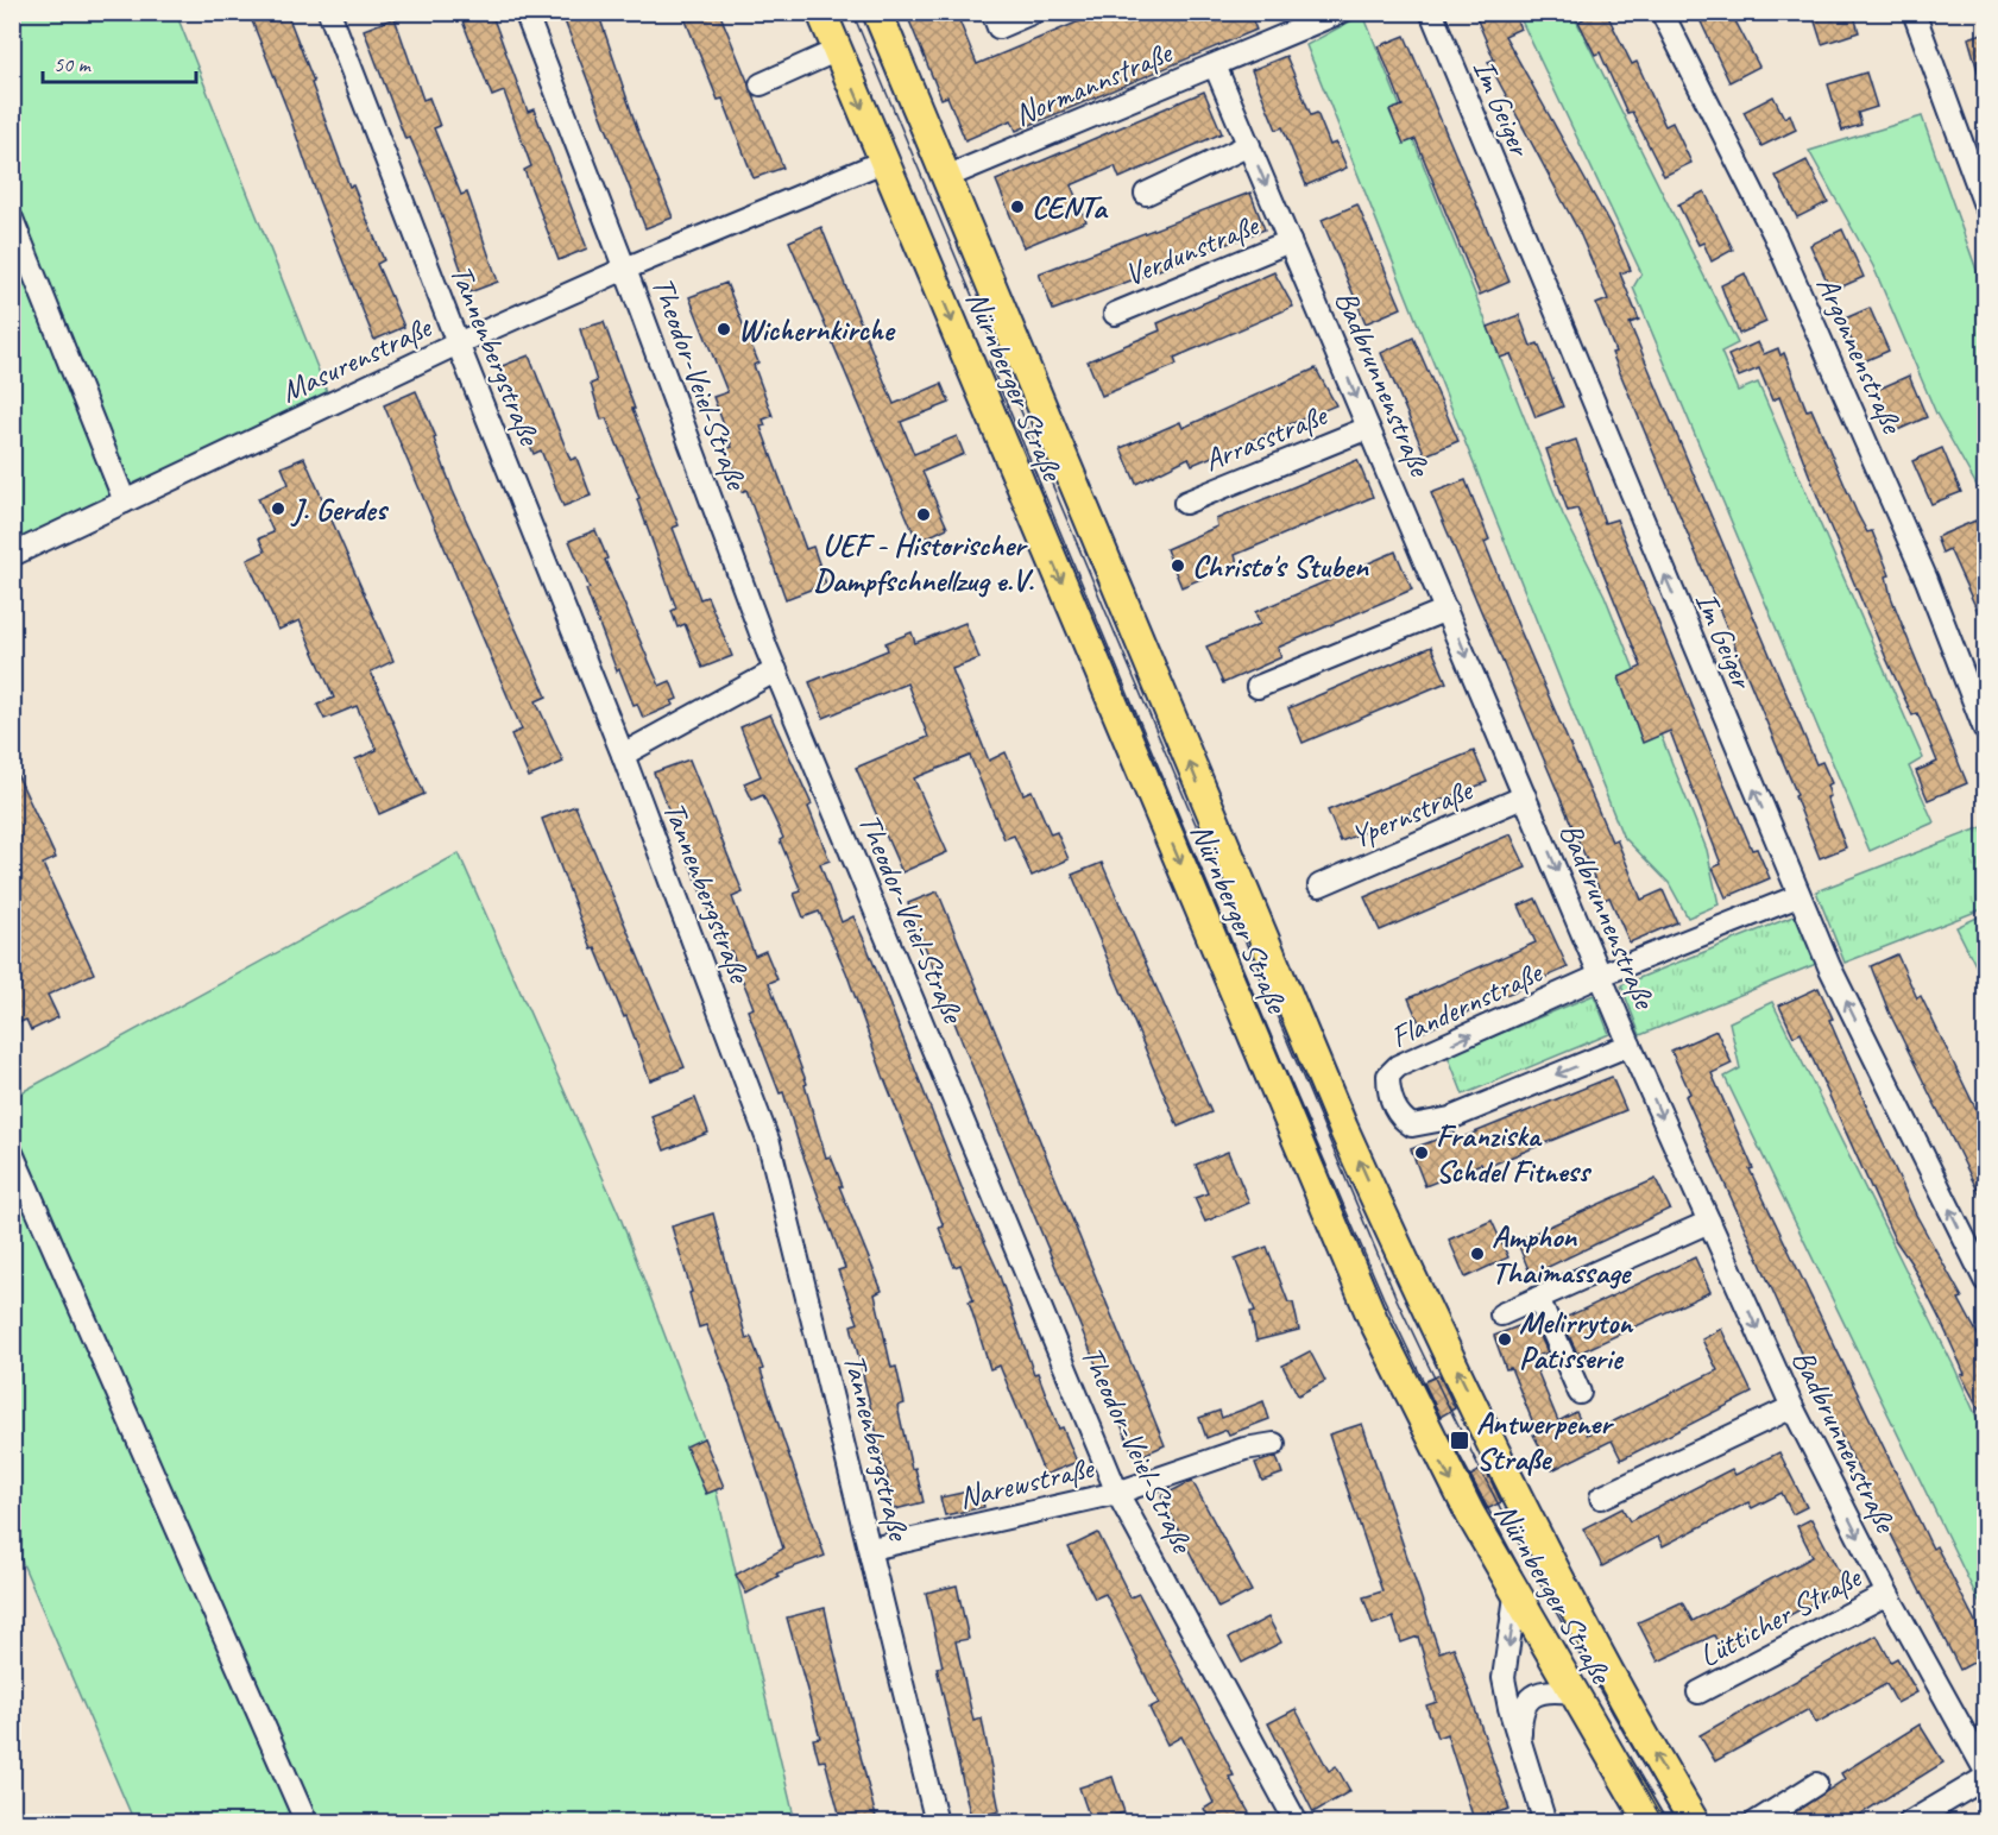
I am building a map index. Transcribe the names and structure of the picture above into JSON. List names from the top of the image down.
{
  "streets": {
    "main road": ["Nürnberger Straße"],
    "street": [
      "Normannstraße",
      "Im Geiger",
      "Verdunstraße",
      "Tannenbergstraße",
      "Argonnenstraße",
      "Masurenstraße",
      "Theodor-Veiel-Straße",
      "Badbrunnenstraße",
      "Arrasstraße",
      "Ypernstraße",
      "Flandernstraße",
      "Narewstraße",
      "Lütticher Straße"
    ]
  },
  "crossings": [
    ["Normannstraße", "Badbrunnenstraße"],
    ["Normannstraße", "Nürnberger Straße"],
    ["Im Geiger", "Flandernstraße"],
    ["Verdunstraße", "Badbrunnenstraße"],
    ["Tannenbergstraße", "Masurenstraße"],
    ["Tannenbergstraße", "Narewstraße"],
    ["Masurenstraße", "Theodor-Veiel-Straße"],
    ["Masurenstraße", "Nürnberger Straße"],
    ["Theodor-Veiel-Straße", "Narewstraße"],
    ["Badbrunnenstraße", "Arrasstraße"],
    ["Badbrunnenstraße", "Ypernstraße"],
    ["Badbrunnenstraße", "Flandernstraße"],
    ["Badbrunnenstraße", "Lütticher Straße"]
  ],
  "one_way": ["Im Geiger", "Badbrunnenstraße"],
  "places": {
    "other": [
      "CENTa",
      "Wichernkirche",
      "J. Gerdes",
      "UEF - Historischer Dampfschnellzug e.V.",
      "Christo's Stuben",
      "Franziska Schdel Fitness",
      "Amphon Thaimassage",
      "Melirryton Patisserie"
    ],
    "transit": ["Antwerpener Straße"]
  },
  "scale_bar": "50 m"
}
